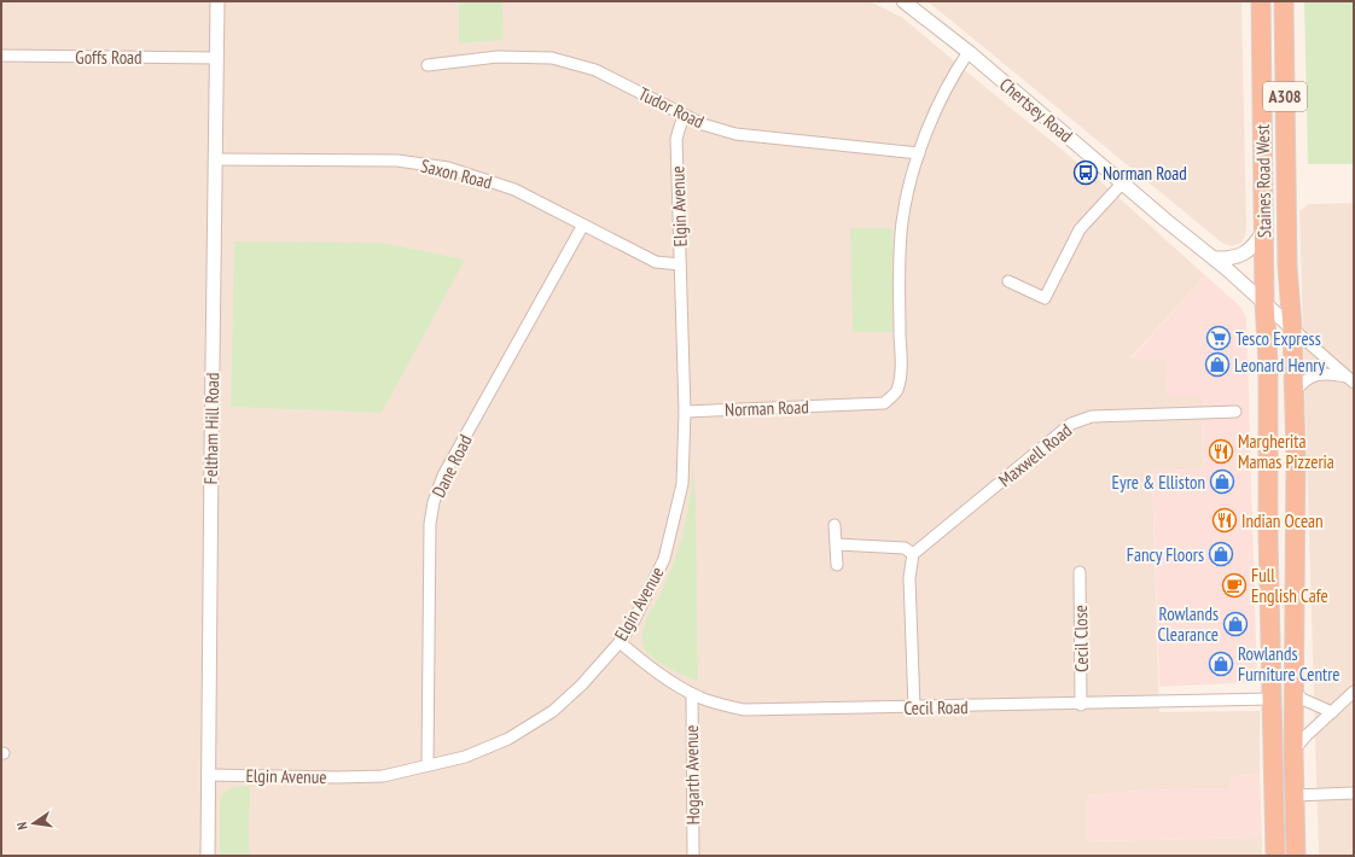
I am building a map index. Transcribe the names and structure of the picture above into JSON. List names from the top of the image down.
{
  "streets": {
    "highway": ["A308", "Staines Road West"],
    "street": [
      "Goffs Road",
      "Tudor Road",
      "Chertsey Road",
      "Saxon Road",
      "Elgin Avenue",
      "Norman Road",
      "Feltham Hill Road",
      "Maxwell Road",
      "Dane Road",
      "Cecil Close",
      "Cecil Road",
      "Hogarth Avenue"
    ]
  },
  "crossings": [
    ["Goffs Road", "Feltham Hill Road"],
    ["A308", "Chertsey Road"],
    ["A308", "Staines Road West"],
    ["A308", "Cecil Road"],
    ["Tudor Road", "Elgin Avenue"],
    ["Tudor Road", "Norman Road"],
    ["Chertsey Road", "Staines Road West"],
    ["Chertsey Road", "Norman Road"],
    ["Saxon Road", "Elgin Avenue"],
    ["Saxon Road", "Feltham Hill Road"],
    ["Saxon Road", "Dane Road"],
    ["Elgin Avenue", "Norman Road"],
    ["Elgin Avenue", "Feltham Hill Road"],
    ["Elgin Avenue", "Dane Road"],
    ["Elgin Avenue", "Cecil Road"],
    ["Cecil Close", "Cecil Road"],
    ["Cecil Road", "Hogarth Avenue"]
  ],
  "places": {
    "bus stop": ["Norman Road"],
    "supermarket": ["Tesco Express"],
    "shop": [
      "Leonard Henry",
      "Eyre & Elliston",
      "Fancy Floors",
      "Rowlands Clearance",
      "Rowlands Furniture Centre"
    ],
    "restaurant": ["Margherita Mamas Pizzeria", "Indian Ocean"],
    "cafe": ["Full English Cafe"]
  },
  "north": "left"
}
